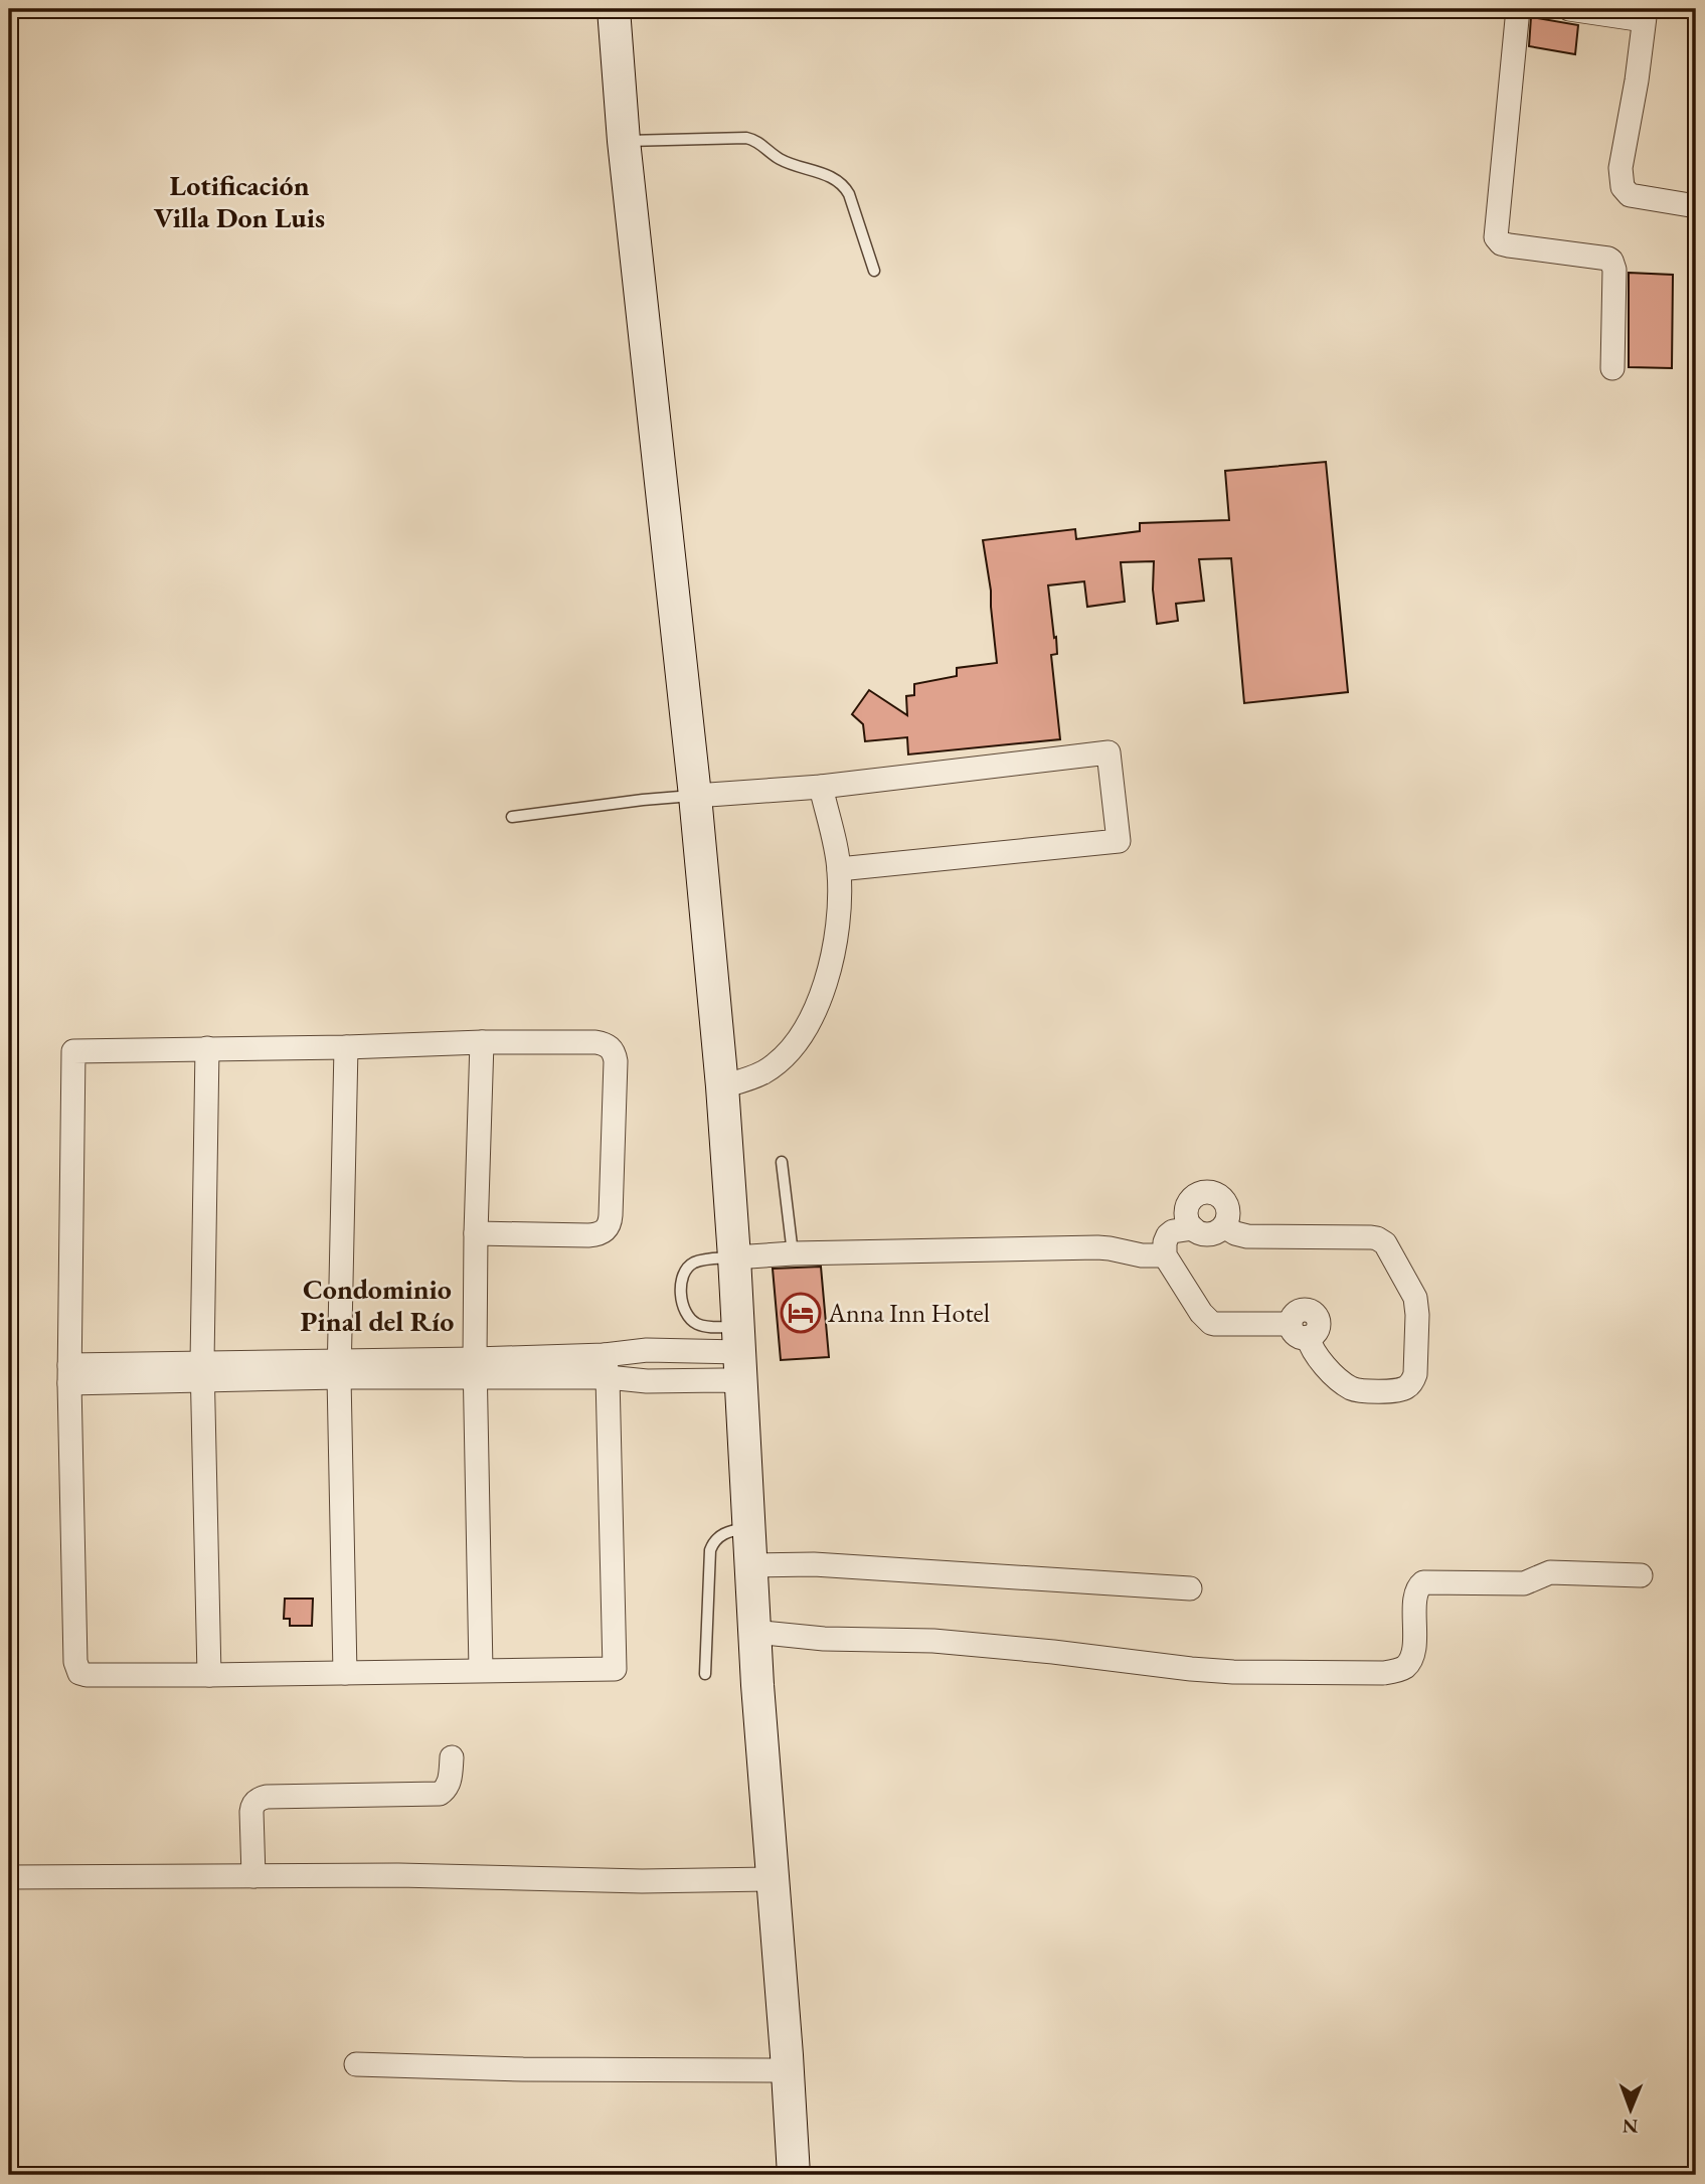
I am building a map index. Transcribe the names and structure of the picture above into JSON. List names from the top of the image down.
{
  "districts": ["Lotificación Villa Don Luis", "Condominio Pinal del Río"],
  "places": {
    "hotel": ["Anna Inn Hotel"]
  },
  "north": "bottom"
}
